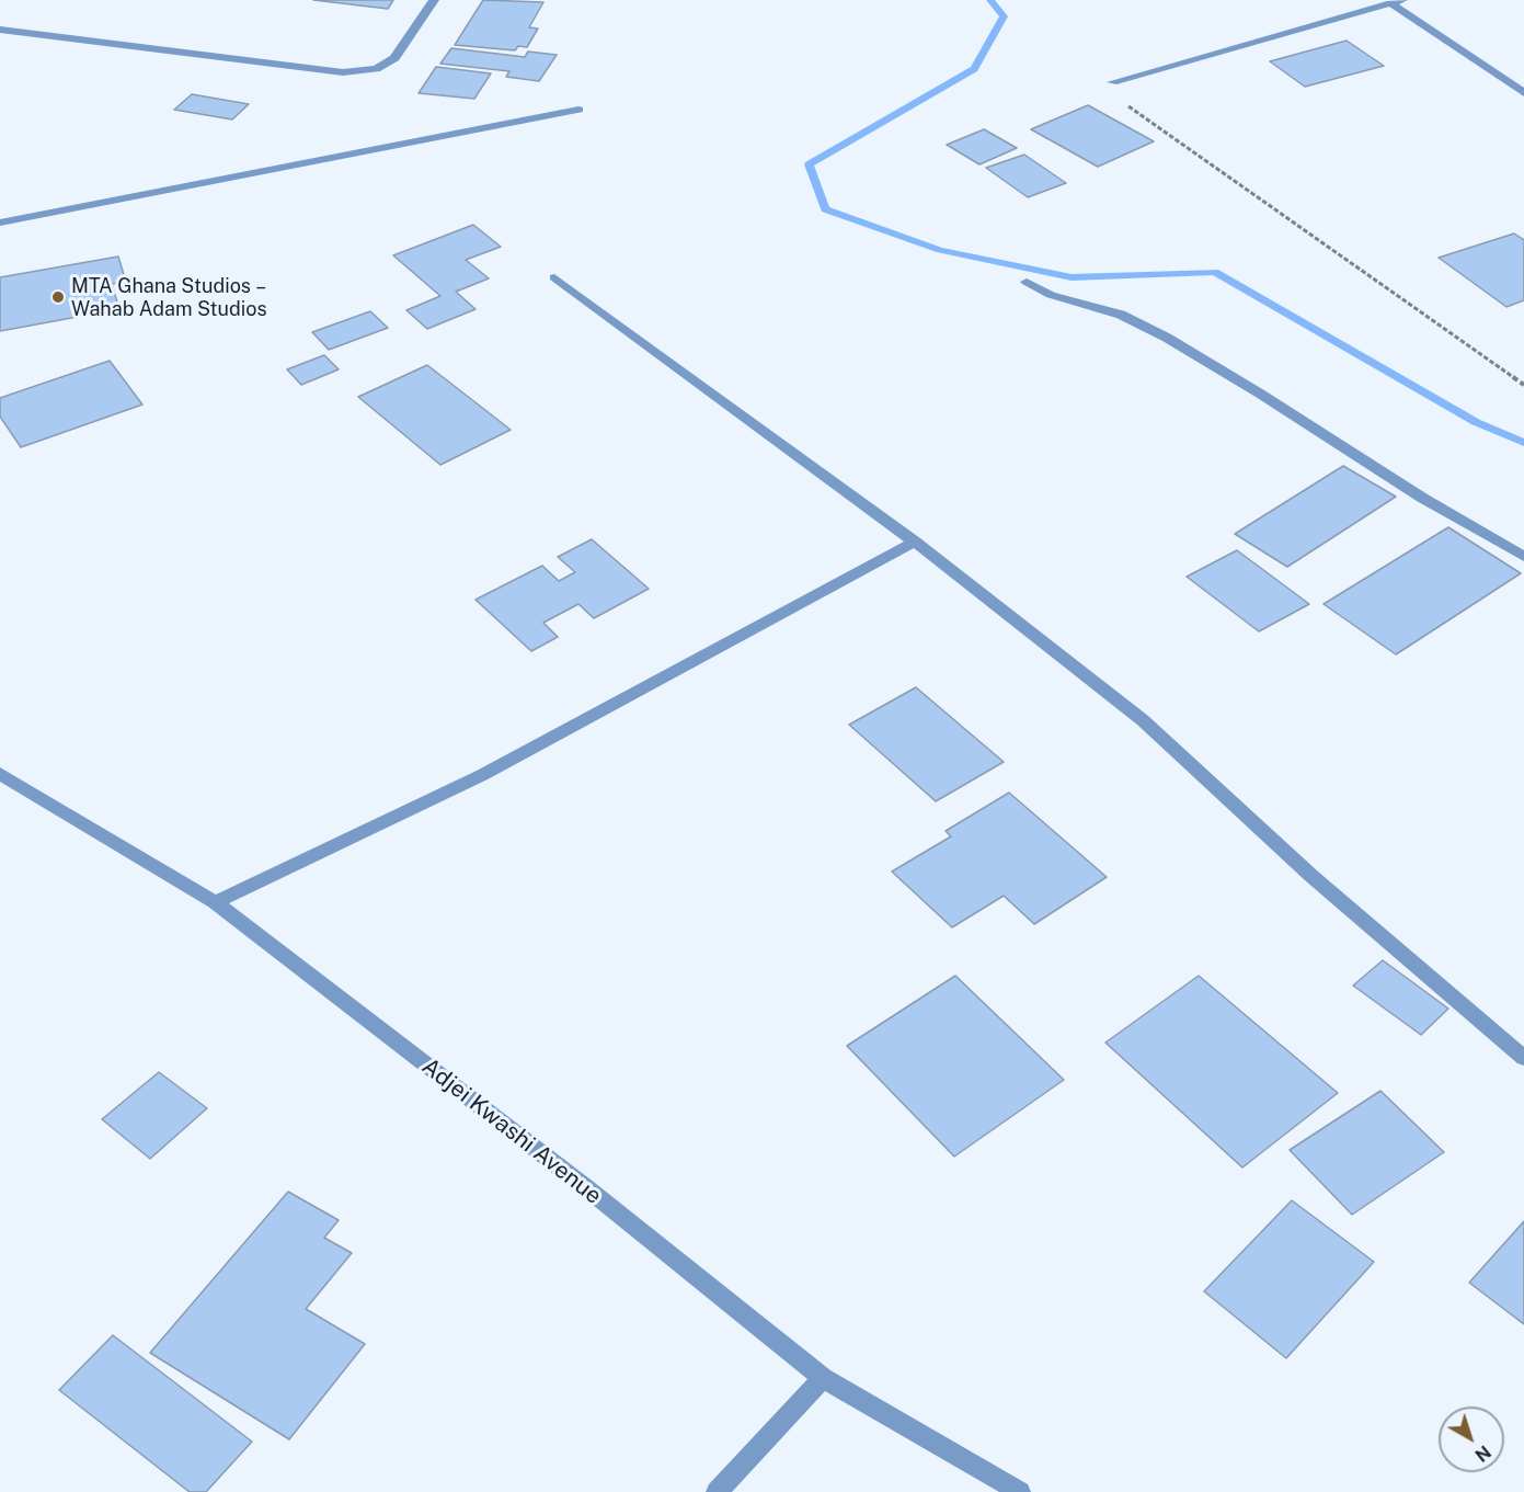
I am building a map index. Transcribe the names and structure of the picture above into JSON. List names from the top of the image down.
{
  "streets": {
    "street": ["Adjei Kwashi Avenue"]
  },
  "places": ["MTA Ghana Studios – Wahab Adam Studios"],
  "north": "bottom right"
}
